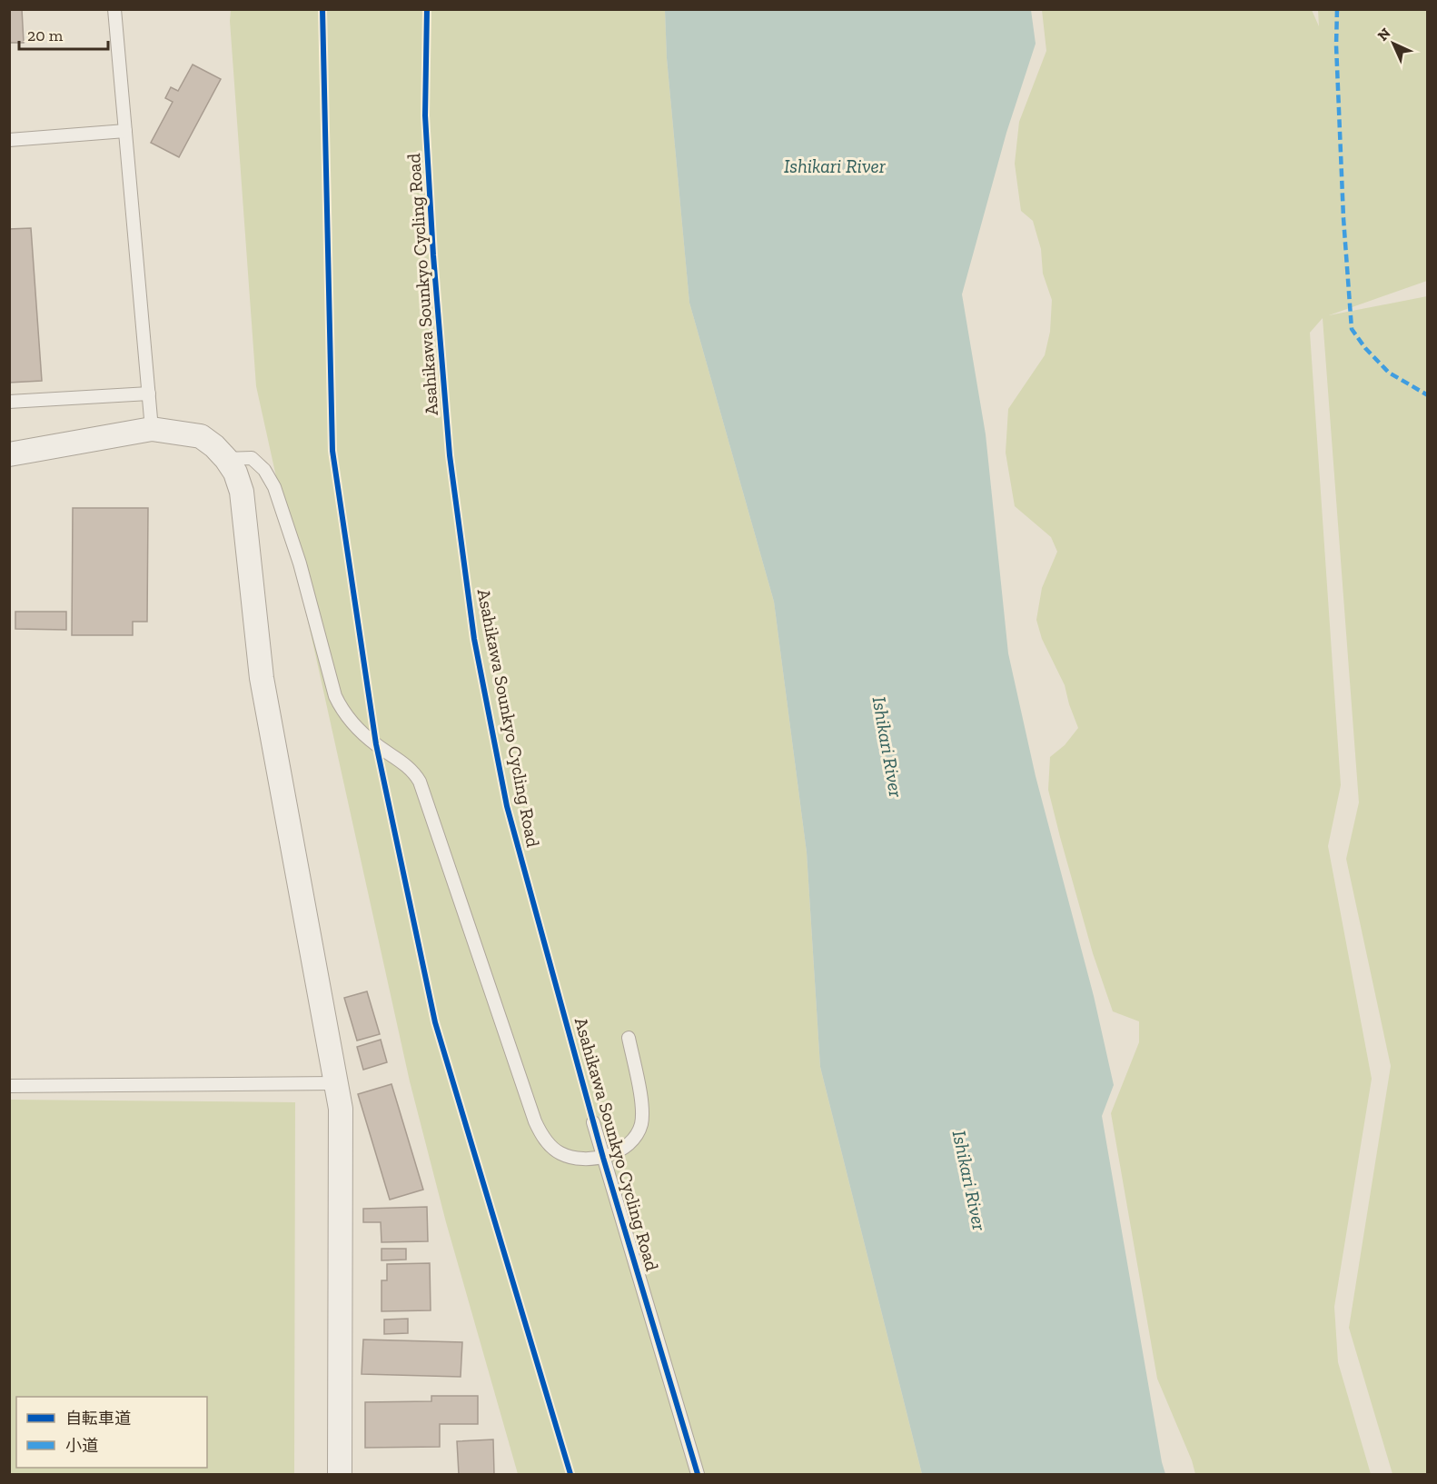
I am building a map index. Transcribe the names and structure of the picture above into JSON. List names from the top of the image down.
{
  "streets": {
    "lane": ["Asahikawa Sounkyo Cycling Road"]
  },
  "water": ["Ishikari River"],
  "legend": ["自転車道", "小道"],
  "scale_bar": "20 m",
  "north": "top left"
}
